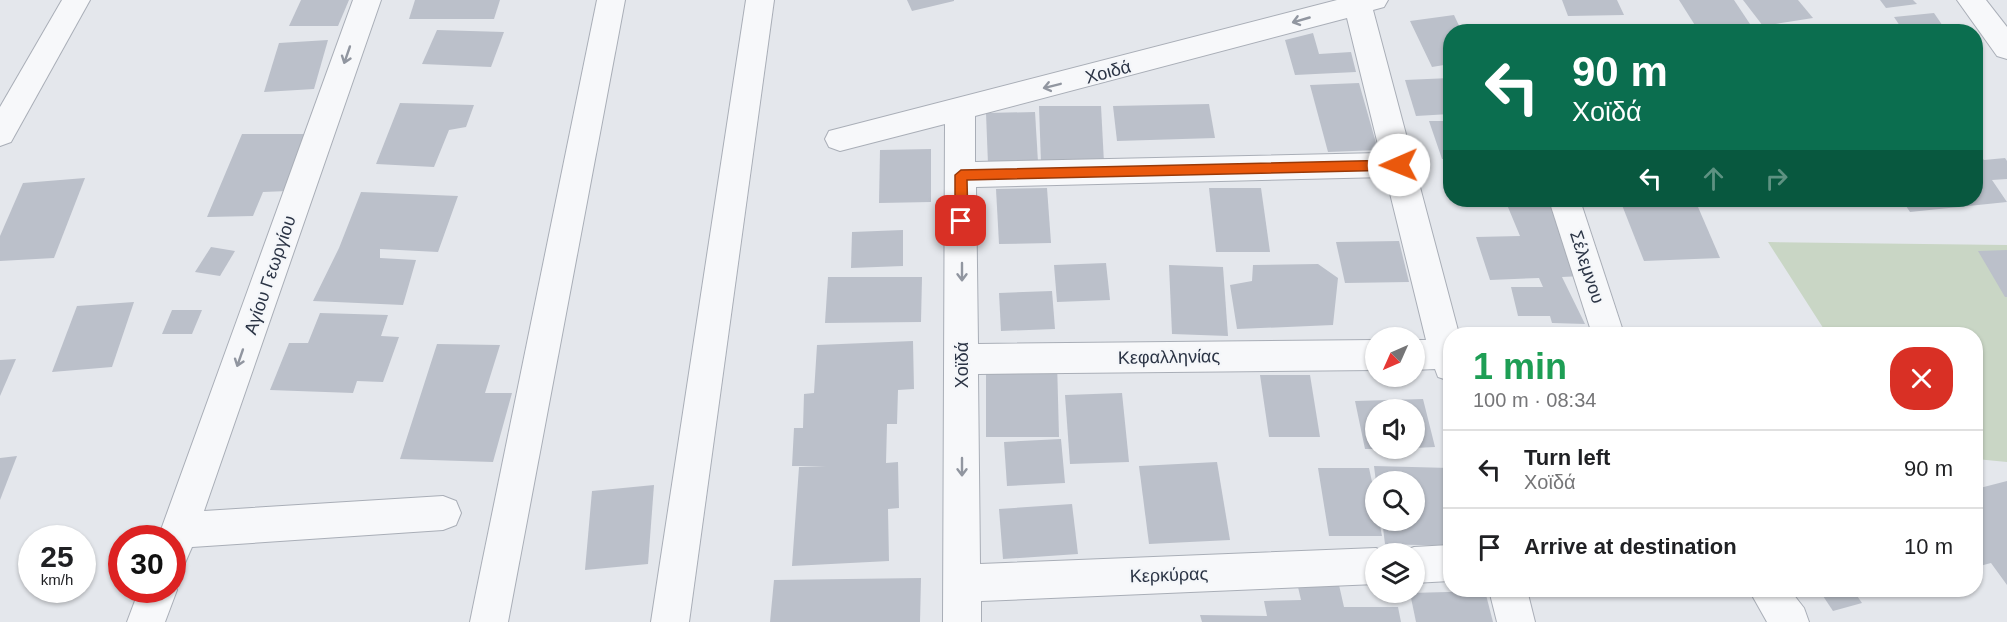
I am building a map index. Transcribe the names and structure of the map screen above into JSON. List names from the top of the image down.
{
  "streets": {
    "street": [
      "Χοιδά",
      "Σέλεμνου",
      "Αγίου Γεωργίου",
      "Κεφαλληνίας",
      "Χοϊδά",
      "Κερκύρας"
    ]
  },
  "crossings": [
    ["Χοιδά", "Χοϊδά"],
    ["Κεφαλληνίας", "Χοϊδά"],
    ["Χοϊδά", "Κερκύρας"]
  ],
  "north": "bottom left",
  "page": {
    "turn": ["90 m", "Χοϊδά"],
    "heading": ["1 min", "100 m · 08:34"],
    "list": [
      {
        "name": "Turn left",
        "note": "Χοϊδά",
        "value": "90 m"
      },
      {
        "name": "Arrive at destination",
        "value": "10 m"
      }
    ],
    "speed": "25 km/h",
    "limit": "30"
  }
}
